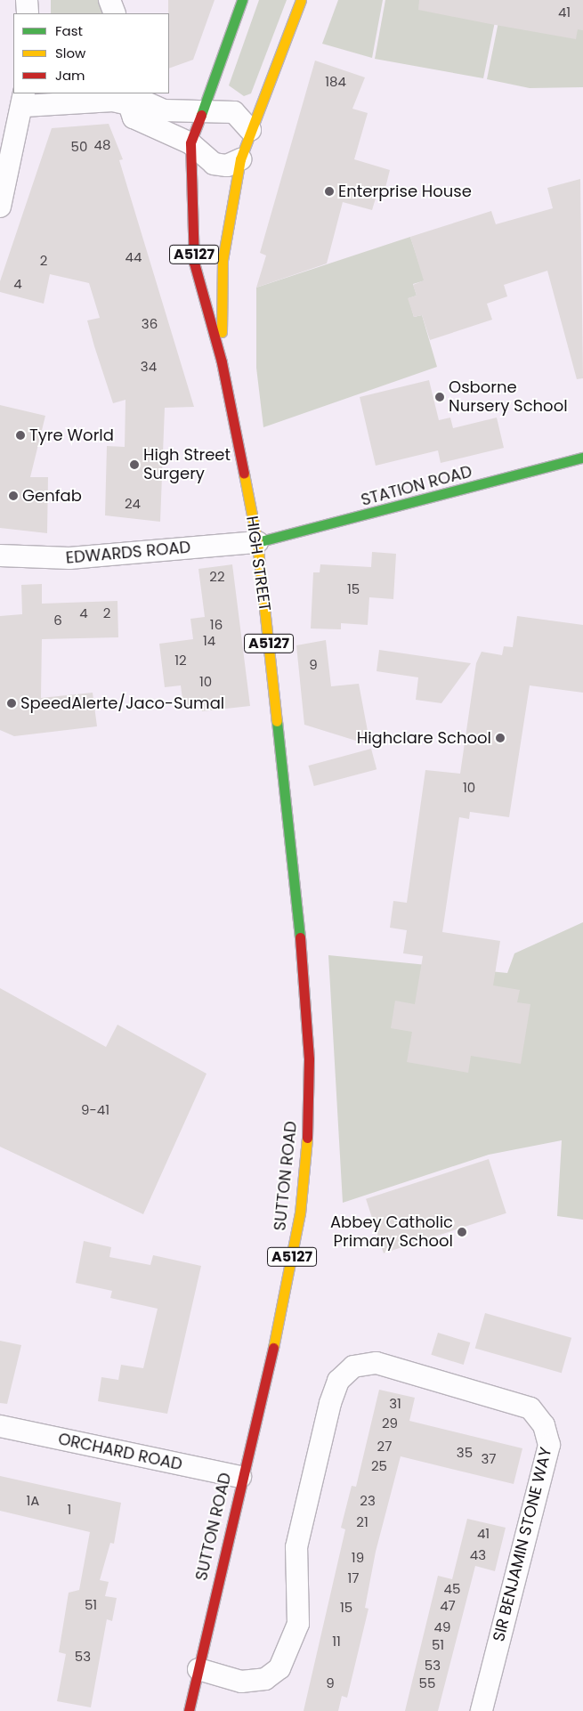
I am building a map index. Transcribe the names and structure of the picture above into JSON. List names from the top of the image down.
{
  "streets": {
    "main road": [
      "A5127",
      "STATION ROAD",
      "HIGH STREET",
      "SUTTON ROAD"
    ],
    "street": ["EDWARDS ROAD", "ORCHARD ROAD", "SIR BENJAMIN STONE WAY"]
  },
  "crossings": [
    ["A5127", "HIGH STREET"],
    ["STATION ROAD", "EDWARDS ROAD"],
    ["STATION ROAD", "HIGH STREET"],
    ["EDWARDS ROAD", "HIGH STREET"],
    ["HIGH STREET", "SUTTON ROAD"],
    ["SUTTON ROAD", "ORCHARD ROAD"],
    ["SUTTON ROAD", "SIR BENJAMIN STONE WAY"]
  ],
  "places": [
    "Enterprise House",
    "Osborne Nursery School",
    "Tyre World",
    "High Street Surgery",
    "Genfab",
    "SpeedAlerte/Jaco-Sumal",
    "Highclare School",
    "Abbey Catholic Primary School"
  ],
  "house_numbers": [
    "41",
    "184",
    "48",
    "50",
    "44",
    "2",
    "4",
    "36",
    "34",
    "24",
    "22",
    "15",
    "4",
    "2",
    "6",
    "16",
    "14",
    "12",
    "9",
    "10",
    "10",
    "9-41",
    "31",
    "29",
    "27",
    "35",
    "37",
    "25",
    "1A",
    "23",
    "1",
    "21",
    "41",
    "43",
    "19",
    "17",
    "45",
    "51",
    "47",
    "15",
    "49",
    "11",
    "51",
    "53",
    "53",
    "9",
    "55"
  ],
  "legend": ["Fast", "Slow", "Jam"]
}
